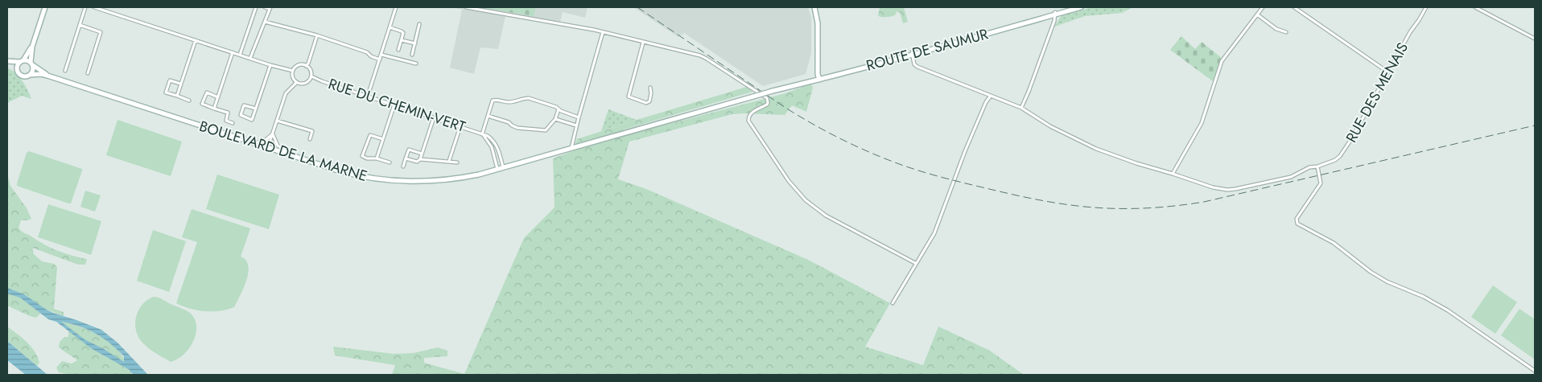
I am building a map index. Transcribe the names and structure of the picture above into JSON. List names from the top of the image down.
{
  "streets": {
    "main road": ["ROUTE DE SAUMUR", "BOULEVARD DE LA MARNE"],
    "street": ["RUE DES MENAIS", "RUE DU CHEMIN-VERT"]
  },
  "crossings": [
    ["ROUTE DE SAUMUR", "RUE DES MENAIS"],
    ["ROUTE DE SAUMUR", "BOULEVARD DE LA MARNE"],
    ["RUE DU CHEMIN-VERT", "BOULEVARD DE LA MARNE"]
  ]
}
